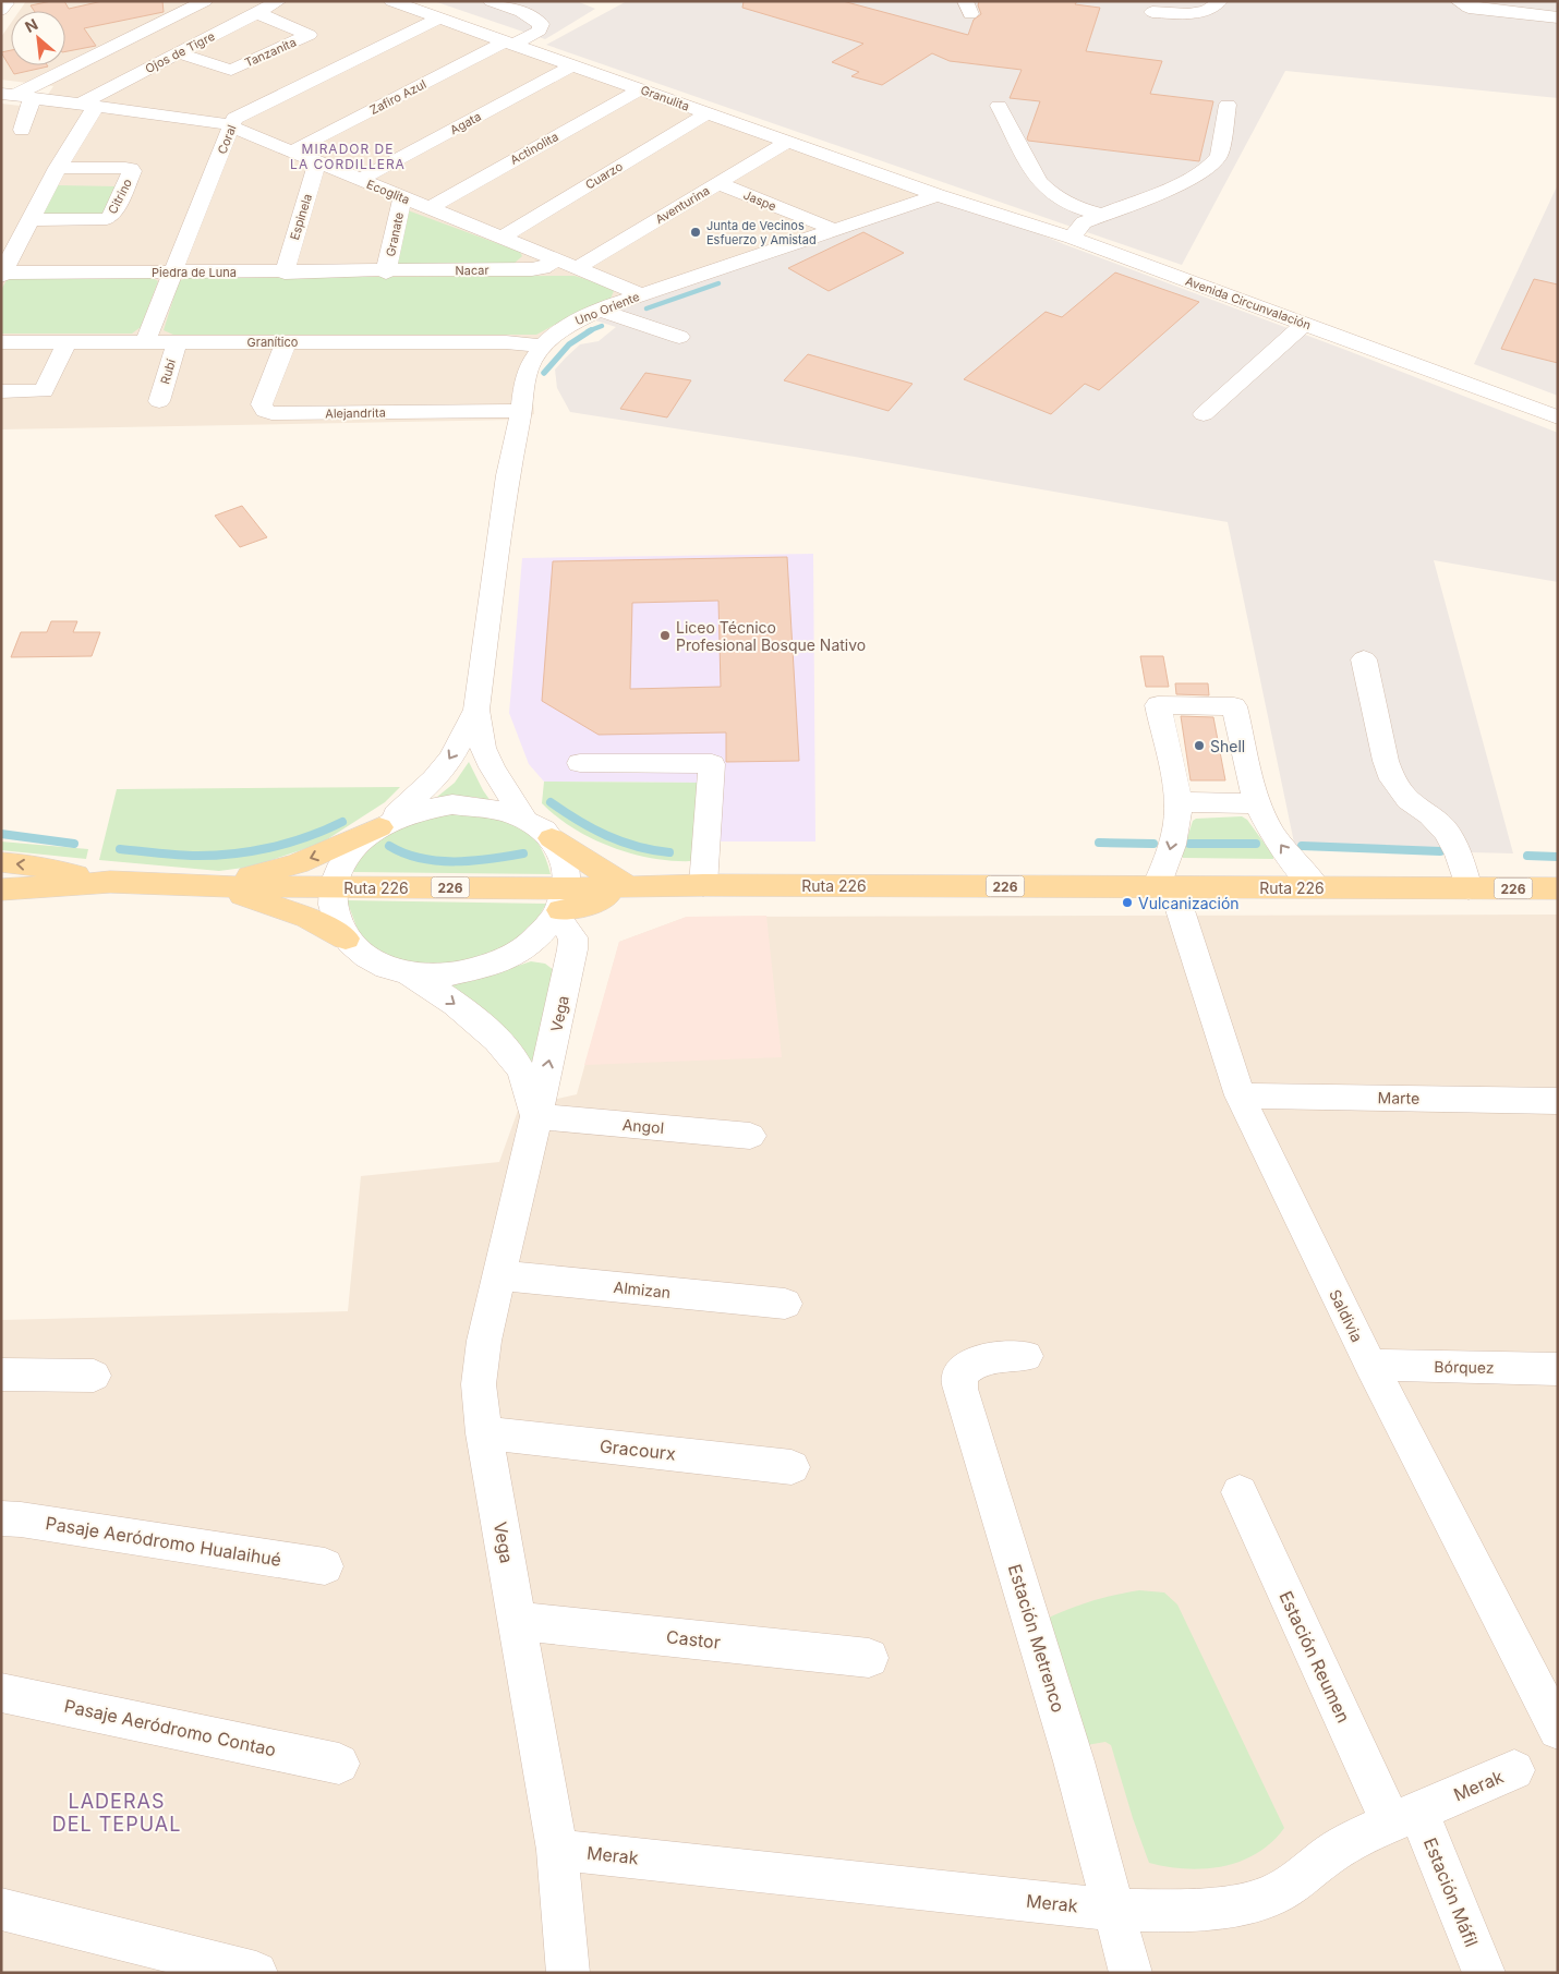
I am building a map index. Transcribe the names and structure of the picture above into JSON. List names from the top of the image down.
{
  "streets": {
    "main road": ["Ruta 226", "226"],
    "street": [
      "Ojos de Tigre",
      "Tanzanita",
      "Zafiro Azul",
      "Granulita",
      "Agata",
      "Coral",
      "Actinolita",
      "Cuarzo",
      "Ecoglita",
      "Citrino",
      "Jaspe",
      "Aventurina",
      "Espinela",
      "Granate",
      "Nacar",
      "Piedra de Luna",
      "Avenida Circunvalación",
      "Uno Oriente",
      "Granítico",
      "Rubí",
      "Alejandrita",
      "Vega",
      "Marte",
      "Angol",
      "Almizan",
      "Saldivia",
      "Bórquez",
      "Gracourx",
      "Pasaje Aeródromo Hualaihué",
      "Estación Metrenco",
      "Castor",
      "Estación Reumen",
      "Pasaje Aeródromo Contao",
      "Merak",
      "Estación Máfil"
    ]
  },
  "crossings": [
    ["Ojos de Tigre", "Tanzanita"],
    ["Ojos de Tigre", "Ecoglita"],
    ["Zafiro Azul", "Granulita"],
    ["Zafiro Azul", "Ecoglita"],
    ["Granulita", "Agata"],
    ["Granulita", "Coral"],
    ["Granulita", "Actinolita"],
    ["Granulita", "Cuarzo"],
    ["Granulita", "Aventurina"],
    ["Granulita", "Avenida Circunvalación"],
    ["Granulita", "Uno Oriente"],
    ["Agata", "Ecoglita"],
    ["Coral", "Ecoglita"],
    ["Coral", "Piedra de Luna"],
    ["Coral", "Granítico"],
    ["Actinolita", "Ecoglita"],
    ["Cuarzo", "Ecoglita"],
    ["Ecoglita", "Aventurina"],
    ["Ecoglita", "Espinela"],
    ["Ecoglita", "Granate"],
    ["Ecoglita", "Nacar"],
    ["Ecoglita", "Uno Oriente"],
    ["Jaspe", "Aventurina"],
    ["Jaspe", "Uno Oriente"],
    ["Espinela", "Piedra de Luna"],
    ["Granate", "Nacar"],
    ["Granate", "Piedra de Luna"],
    ["Nacar", "Piedra de Luna"],
    ["Avenida Circunvalación", "Uno Oriente"],
    ["Uno Oriente", "Granítico"],
    ["Uno Oriente", "Alejandrita"],
    ["Granítico", "Rubí"],
    ["Granítico", "Alejandrita"],
    ["Ruta 226", "Vega"],
    ["Ruta 226", "Saldivia"],
    ["Vega", "Angol"],
    ["Vega", "Almizan"],
    ["Vega", "Gracourx"],
    ["Vega", "Castor"],
    ["Vega", "Merak"],
    ["Marte", "Saldivia"],
    ["Saldivia", "Bórquez"],
    ["Estación Metrenco", "Merak"],
    ["Estación Reumen", "Merak"],
    ["Estación Reumen", "Estación Máfil"],
    ["Merak", "Estación Máfil"]
  ],
  "districts": ["MIRADOR DE LA CORDILLERA", "LADERAS DEL TEPUAL"],
  "places": [
    "Junta de Vecinos Esfuerzo y Amistad",
    "Liceo Técnico Profesional Bosque Nativo",
    "Shell",
    "Vulcanización"
  ],
  "north": "top left"
}
